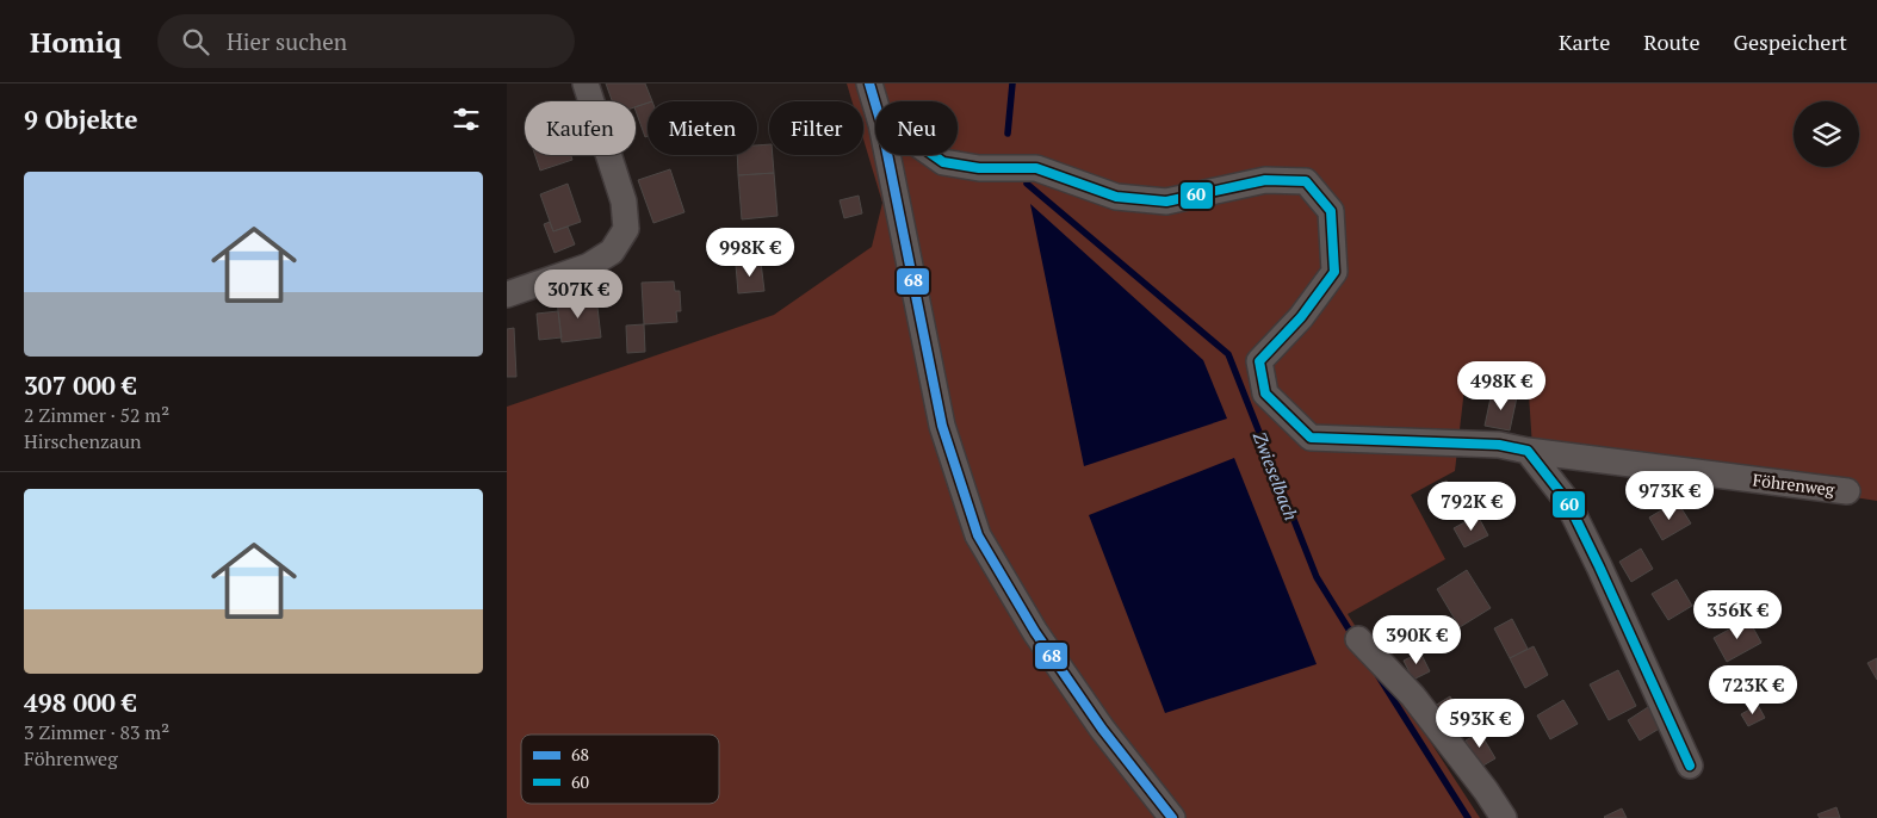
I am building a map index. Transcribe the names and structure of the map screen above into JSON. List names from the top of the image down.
{
  "streets": {
    "street": ["Föhrenweg"]
  },
  "water": ["Zwieselbach"],
  "lines": ["transit line 68", "transit line 60"],
  "legend": ["68", "60"],
  "page": {
    "header": "Homiq",
    "search": "Hier suchen",
    "nav": ["Karte", "Route", "Gespeichert"],
    "heading": "9 Objekte",
    "chip": [
      "Kaufen",
      "Mieten",
      "Filter",
      "Neu"
    ],
    "list": [
      {
        "name": "307 000 €",
        "note": "2 Zimmer · 52 m² · Hirschenzaun"
      },
      {
        "name": "498 000 €",
        "note": "3 Zimmer · 83 m² · Föhrenweg"
      }
    ],
    "price": [
      "998K €",
      "307K €",
      "498K €",
      "973K €",
      "792K €",
      "356K €",
      "390K €",
      "723K €",
      "593K €"
    ]
  }
}
